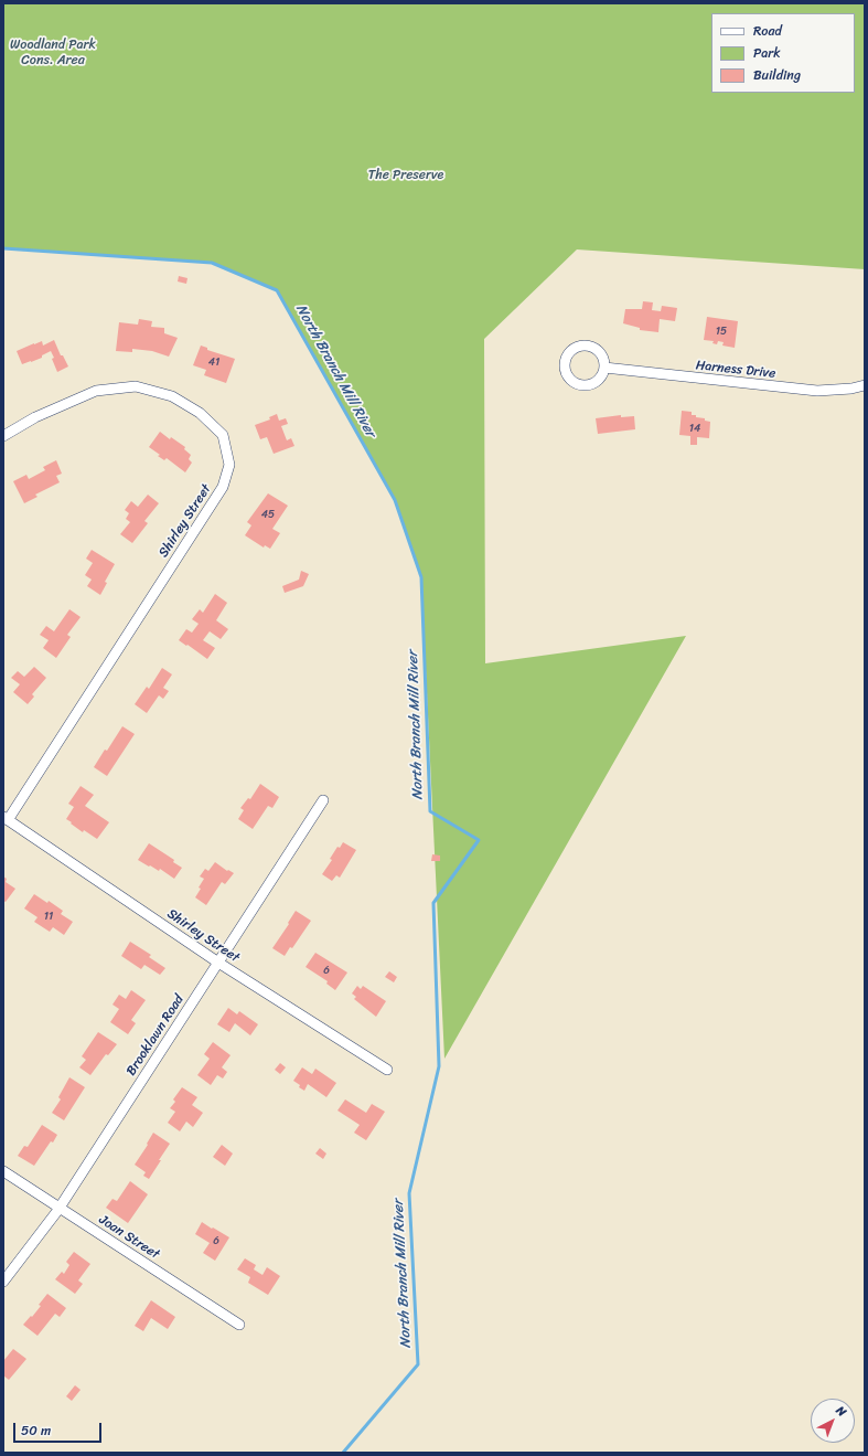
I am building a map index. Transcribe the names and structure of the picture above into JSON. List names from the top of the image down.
{
  "streets": {
    "street": [
      "Harness Drive",
      "Shirley Street",
      "Brooklawn Road",
      "Joan Street"
    ]
  },
  "crossings": [
    ["Shirley Street", "Brooklawn Road"],
    ["Brooklawn Road", "Joan Street"]
  ],
  "water": ["North Branch Mill River"],
  "parks": ["Woodland Park Cons. Area", "The Preserve"],
  "house_numbers": [
    "15",
    "41",
    "14",
    "45",
    "11",
    "6",
    "6"
  ],
  "legend": ["Road", "Park", "Building"],
  "scale_bar": "50 m",
  "north": "top right"
}
